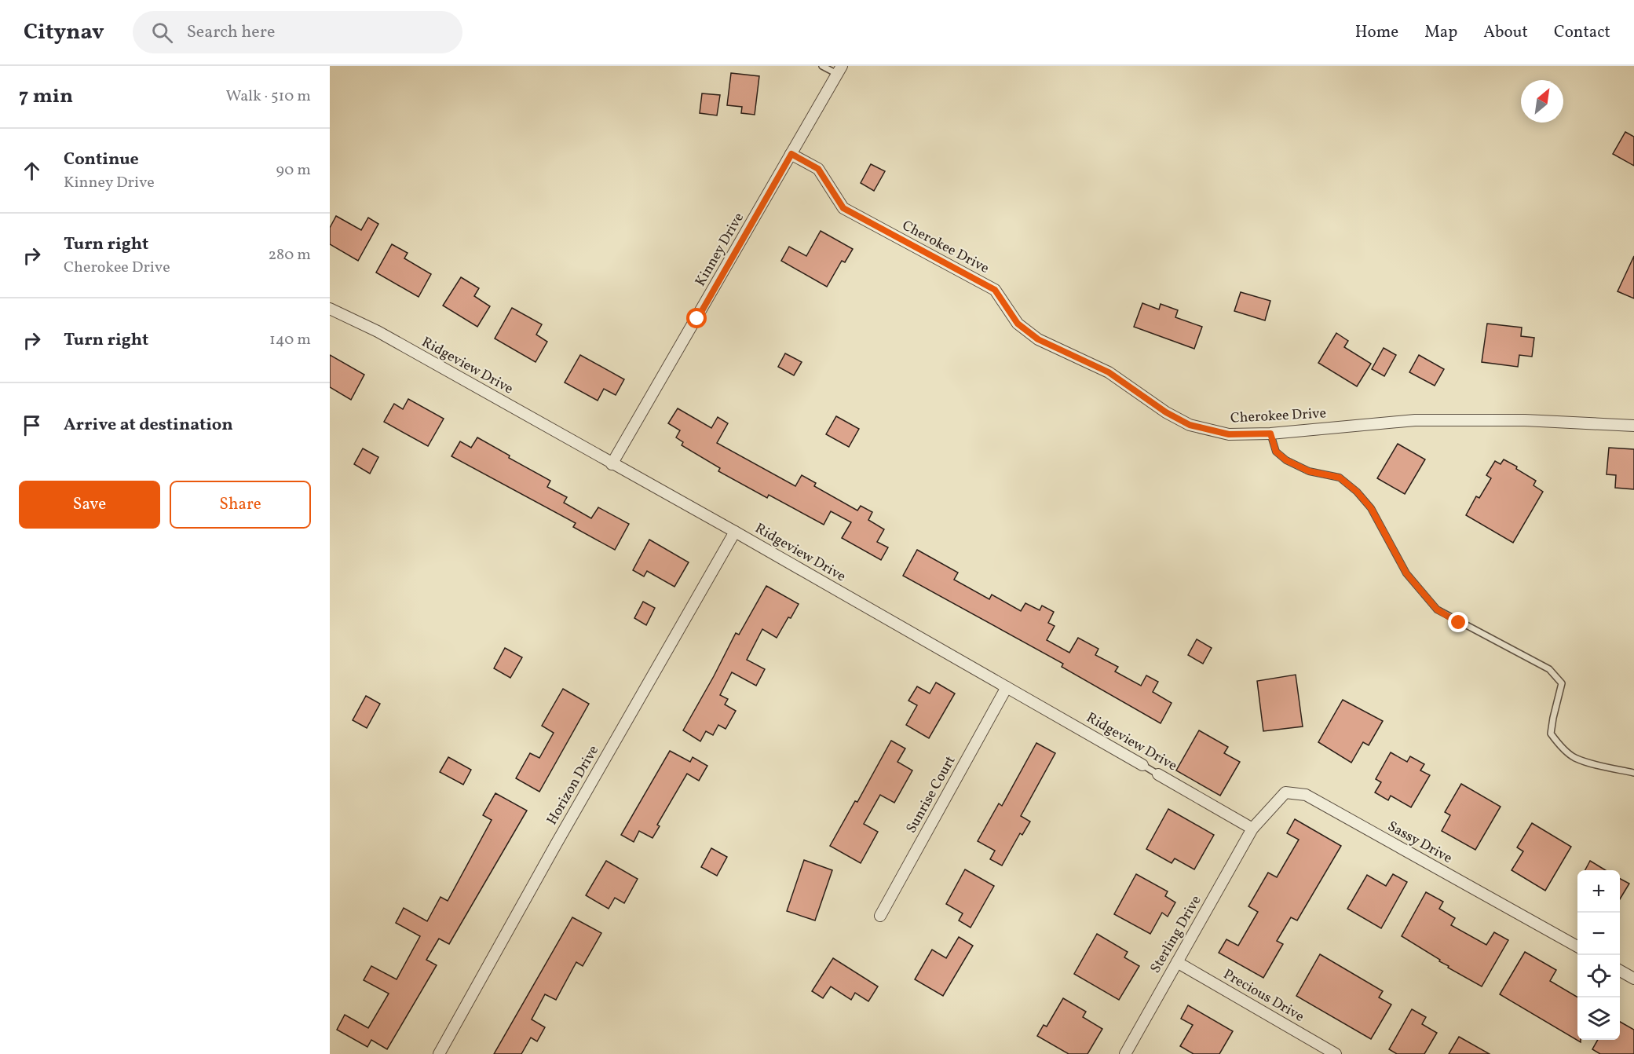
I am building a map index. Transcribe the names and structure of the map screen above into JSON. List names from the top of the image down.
{
  "streets": {
    "street": [
      "Cherokee Drive",
      "Kinney Drive",
      "Ridgeview Drive",
      "Horizon Drive",
      "Sunrise Court",
      "Sassy Drive",
      "Sterling Drive",
      "Precious Drive"
    ]
  },
  "crossings": [
    ["Cherokee Drive", "Kinney Drive"],
    ["Kinney Drive", "Ridgeview Drive"],
    ["Ridgeview Drive", "Horizon Drive"],
    ["Ridgeview Drive", "Sunrise Court"],
    ["Ridgeview Drive", "Sassy Drive"],
    ["Ridgeview Drive", "Sterling Drive"],
    ["Sassy Drive", "Sterling Drive"],
    ["Sterling Drive", "Precious Drive"]
  ],
  "north": "top right",
  "page": {
    "header": "Citynav",
    "search": "Search here",
    "nav": [
      "Home",
      "Map",
      "About",
      "Contact"
    ],
    "heading": ["7 min", "Walk · 510 m"],
    "list": [
      ["Continue", "Kinney Drive", "90 m"],
      ["Turn right", "Cherokee Drive", "280 m"],
      ["Turn right", "140 m"],
      "Arrive at destination"
    ],
    "buttons": ["Save", "Share"],
    "map_buttons": ["+", "−"]
  }
}
